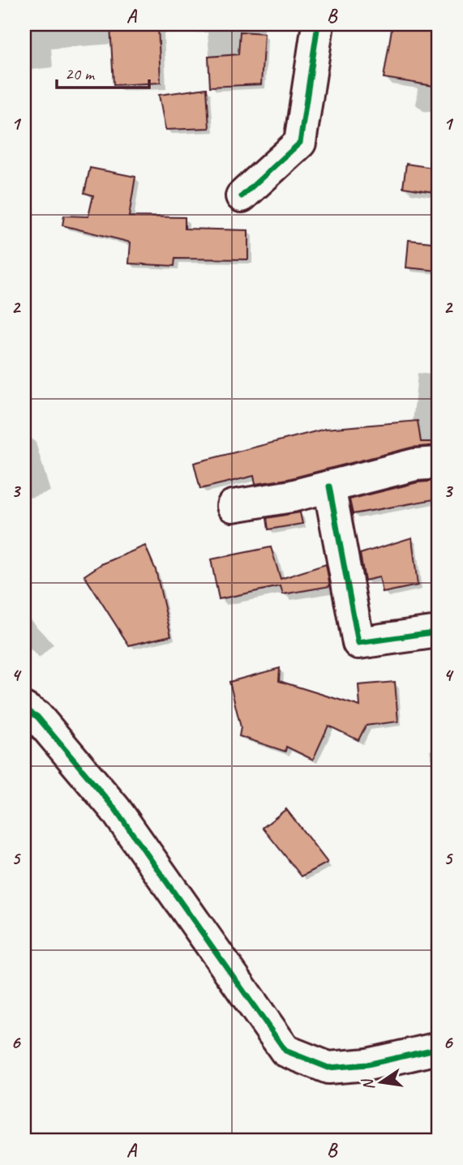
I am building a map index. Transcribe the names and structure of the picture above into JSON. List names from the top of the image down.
{
  "scale_bar": "20 m",
  "north": "left",
  "grid": {
    "columns": ["A", "B"],
    "rows": [
      "1",
      "2",
      "3",
      "4",
      "5",
      "6"
    ]
  }
}
